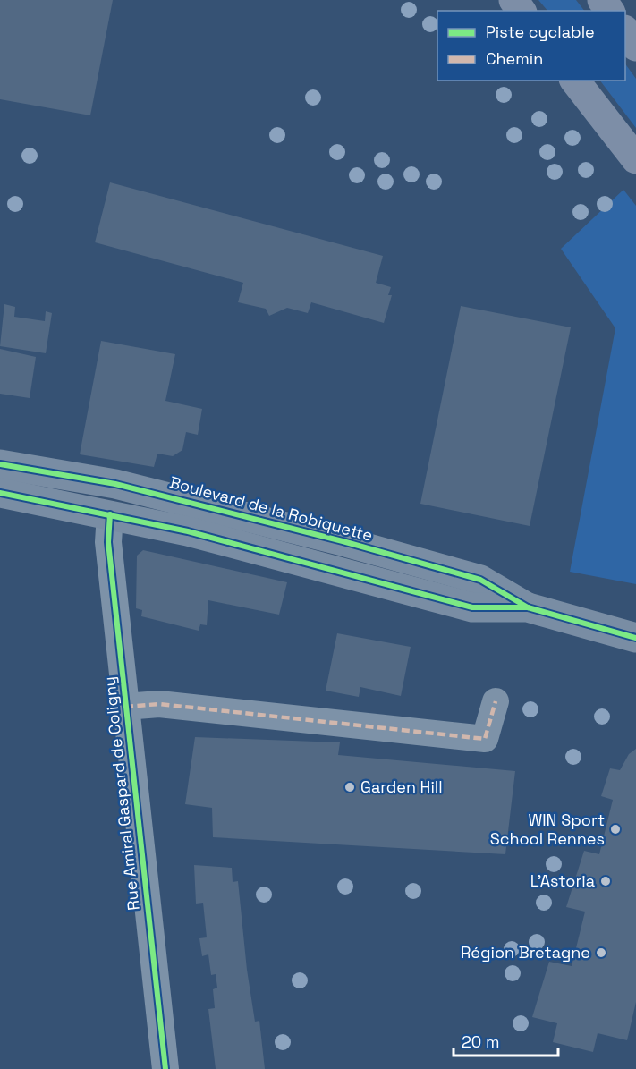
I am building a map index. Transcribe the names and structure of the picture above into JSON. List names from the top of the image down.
{
  "streets": {
    "main road": ["Boulevard de la Robiquette"],
    "street": ["Rue Amiral Gaspard de Coligny"]
  },
  "crossings": [
    ["Boulevard de la Robiquette", "Rue Amiral Gaspard de Coligny"]
  ],
  "places": [
    "Garden Hill",
    "WIN Sport School Rennes",
    "L'Astoria",
    "Région Bretagne"
  ],
  "legend": ["Piste cyclable", "Chemin"],
  "scale_bar": "20 m"
}
